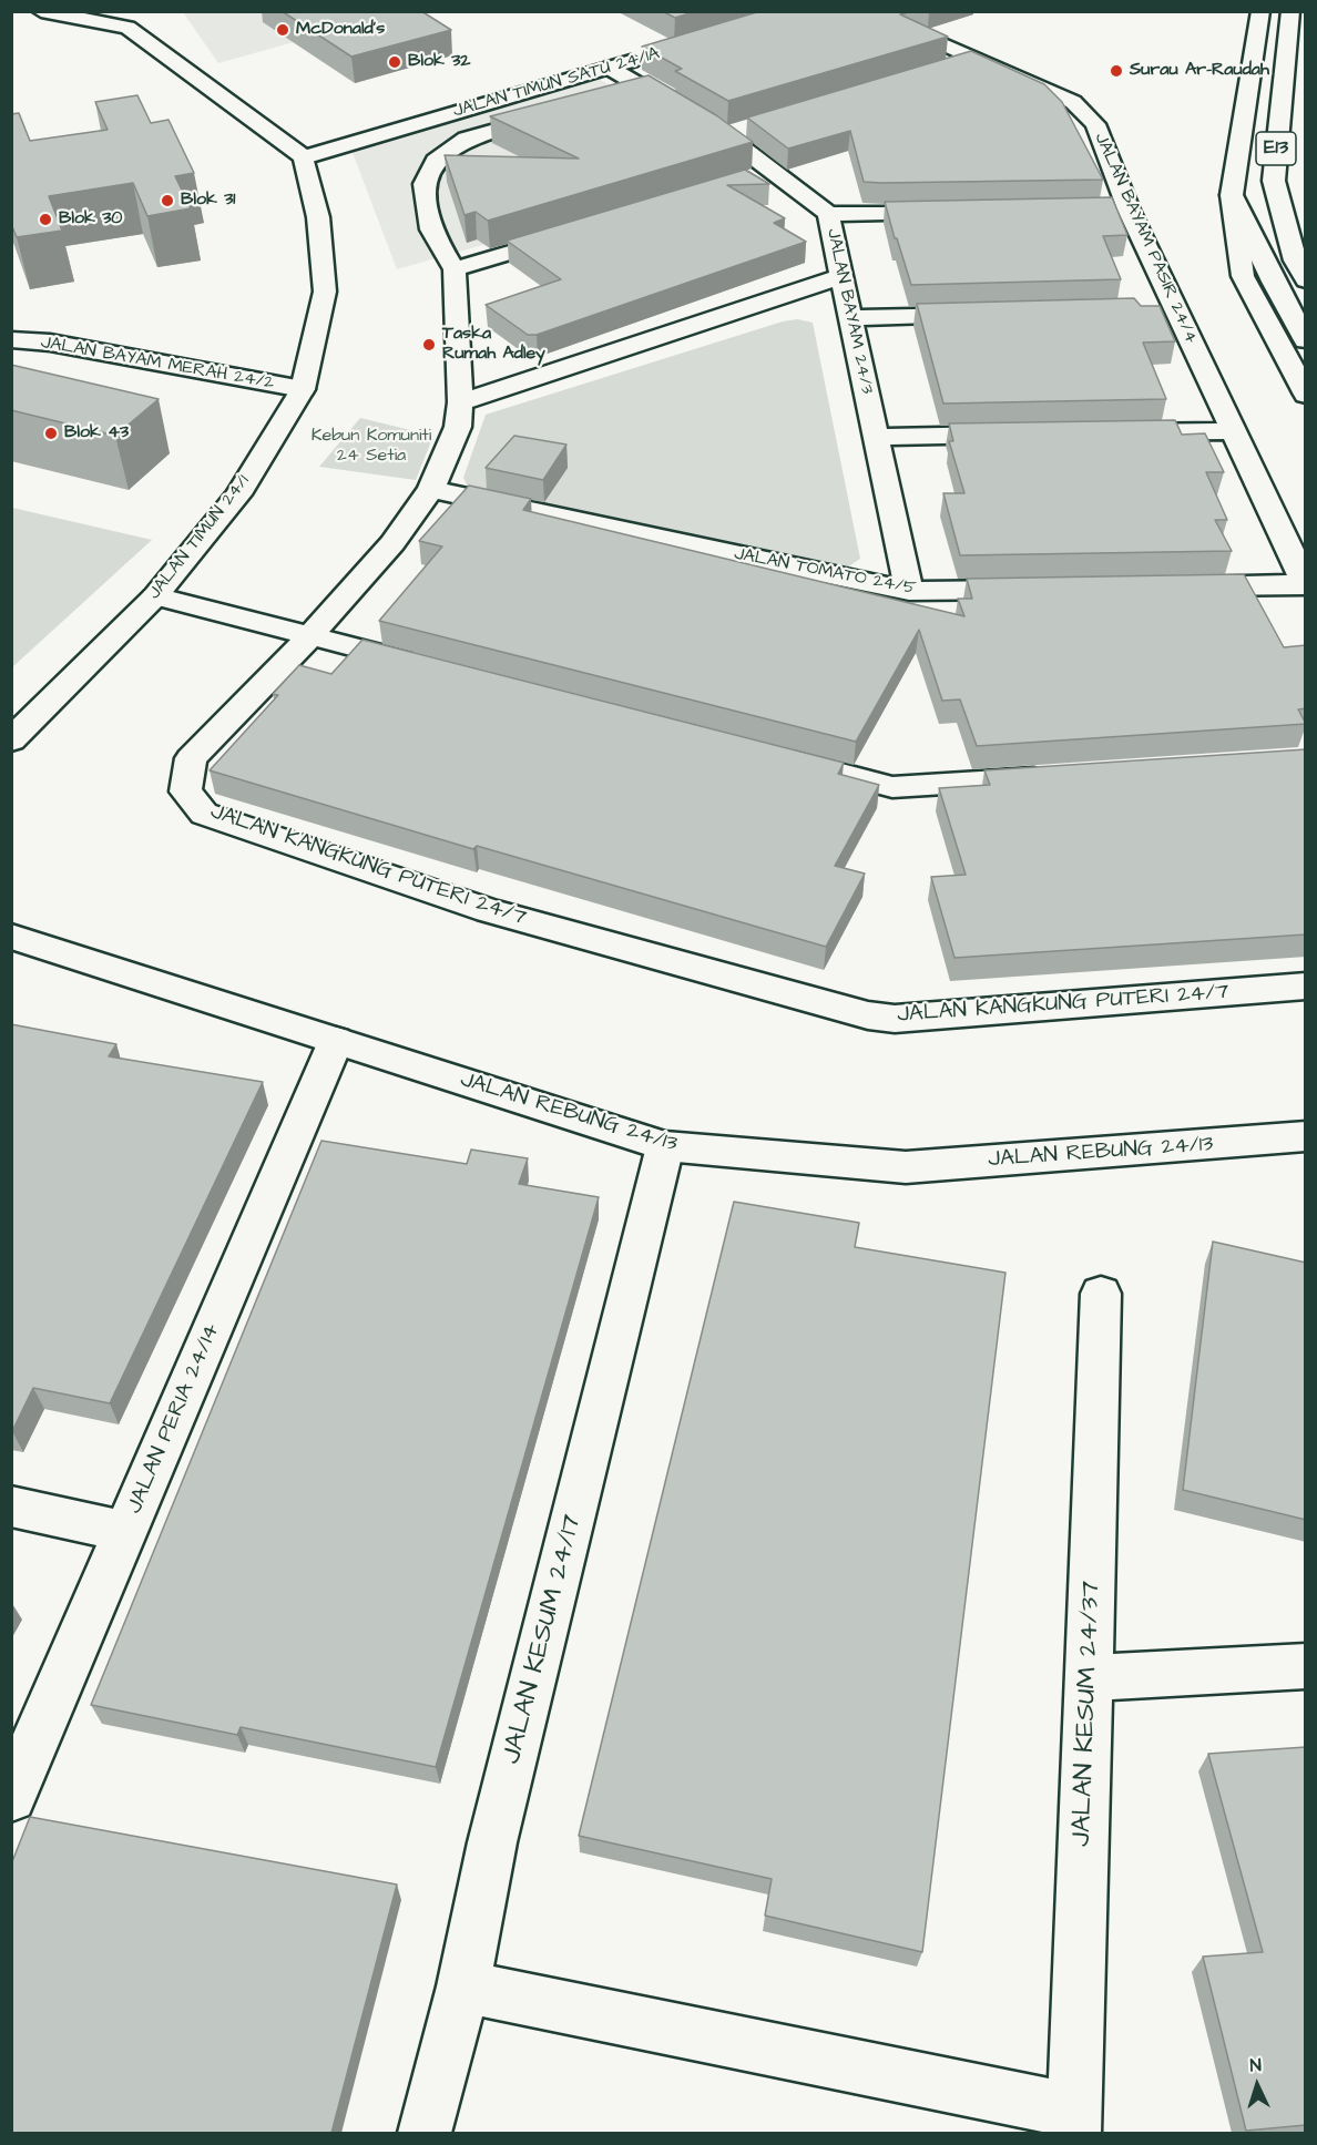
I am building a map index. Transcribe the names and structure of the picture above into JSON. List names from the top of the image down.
{
  "streets": {
    "main road": [
      "JALAN TIMUN SATU 24/1A",
      "E13",
      "JALAN BAYAM PASIR 24/4",
      "JALAN BAYAM 24/3",
      "JALAN BAYAM MERAH 24/2",
      "JALAN TIMUN 24/1",
      "JALAN TOMATO 24/5",
      "JALAN KANGKUNG PUTERI 24/7",
      "JALAN REBUNG 24/13",
      "JALAN PERIA 24/14",
      "JALAN KESUM 24/17",
      "JALAN KESUM 24/37"
    ]
  },
  "crossings": [
    ["JALAN TIMUN SATU 24/1A", "JALAN BAYAM 24/3"],
    ["JALAN TIMUN SATU 24/1A", "JALAN TIMUN 24/1"],
    ["JALAN BAYAM 24/3", "JALAN TOMATO 24/5"],
    ["JALAN BAYAM MERAH 24/2", "JALAN TIMUN 24/1"],
    ["JALAN TOMATO 24/5", "JALAN KANGKUNG PUTERI 24/7"],
    ["JALAN REBUNG 24/13", "JALAN PERIA 24/14"],
    ["JALAN REBUNG 24/13", "JALAN KESUM 24/17"]
  ],
  "parks": ["Kebun Komuniti 24 Setia"],
  "places": [
    "McDonald's",
    "Blok 32",
    "Surau Ar-Raudah",
    "Blok 31",
    "Blok 30",
    "Taska Rumah Adley",
    "Blok 43"
  ],
  "north": "top"
}
